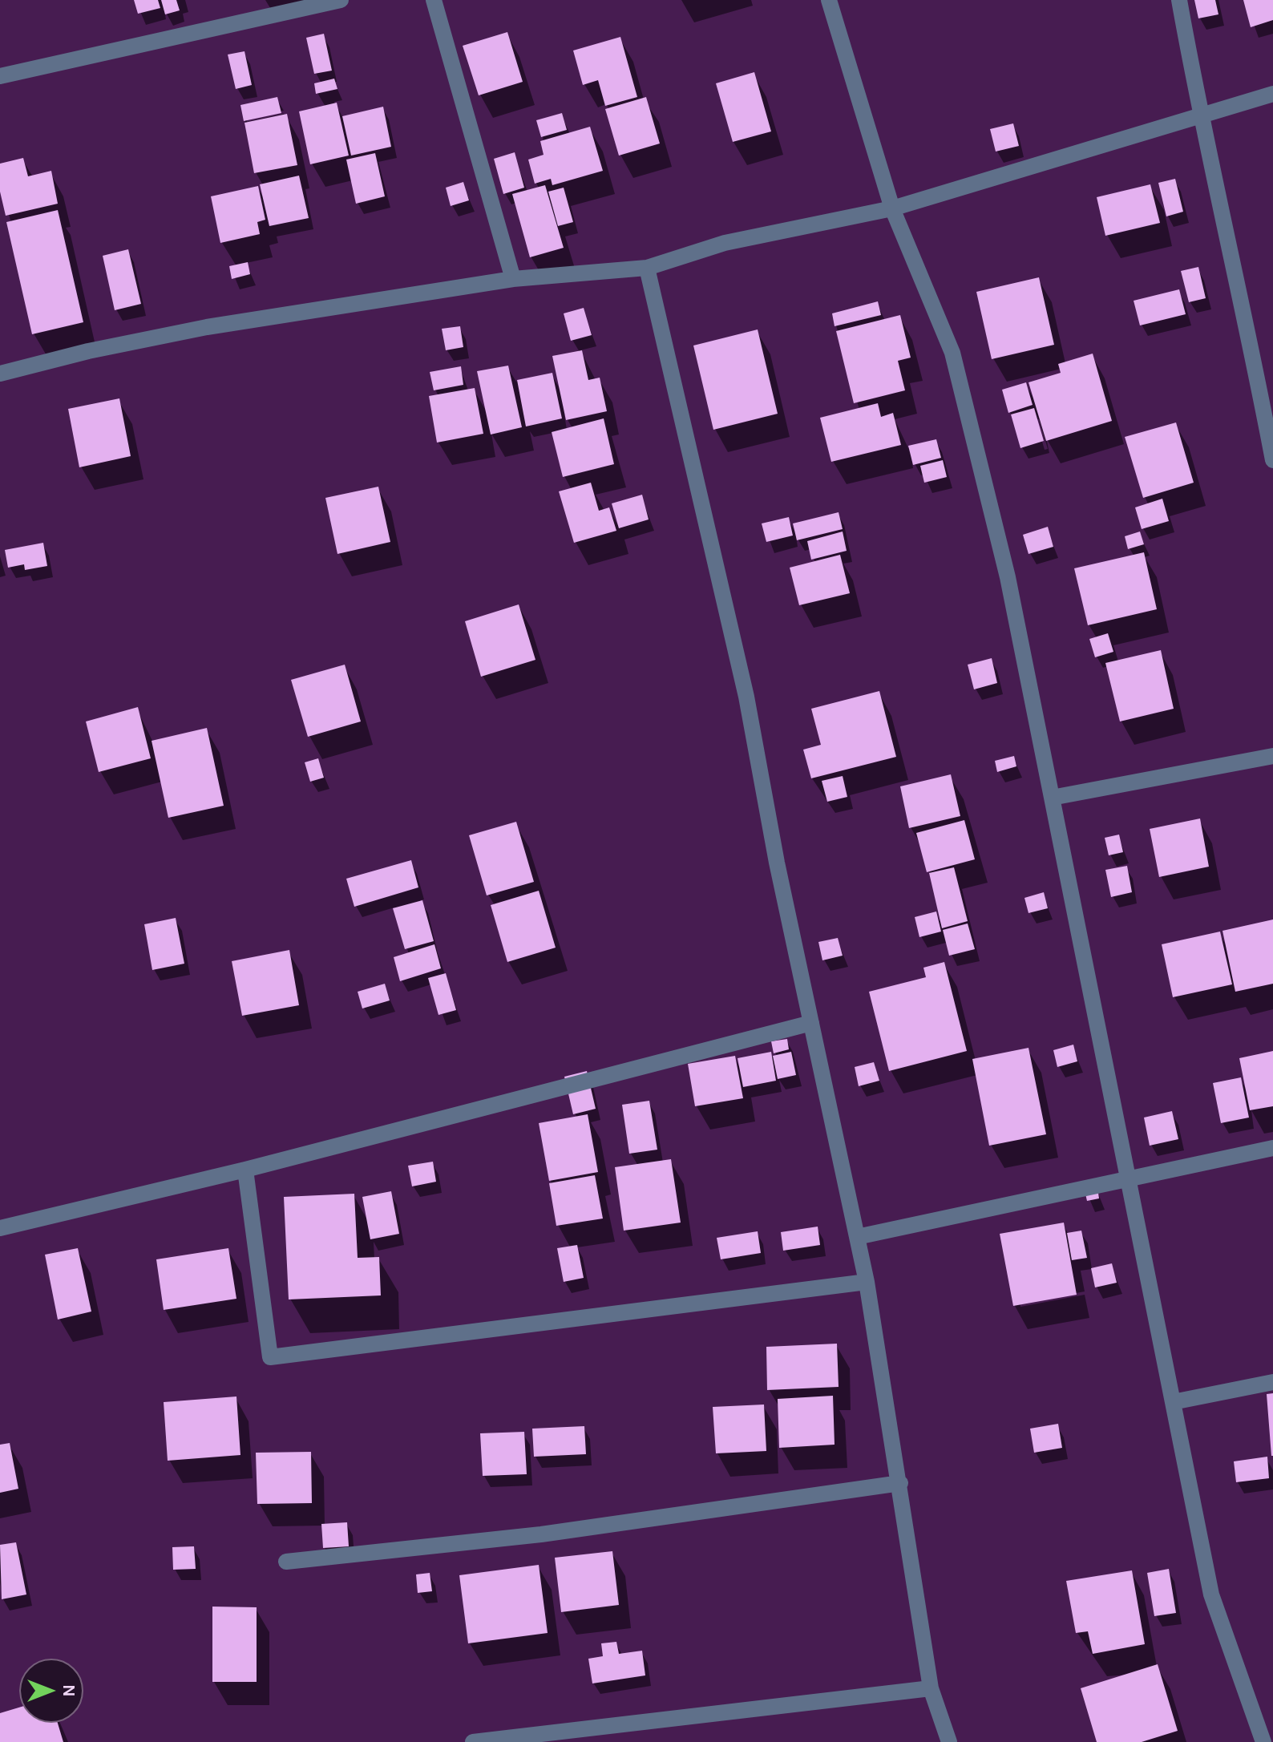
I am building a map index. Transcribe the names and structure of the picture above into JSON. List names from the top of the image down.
{
  "north": "right"
}
